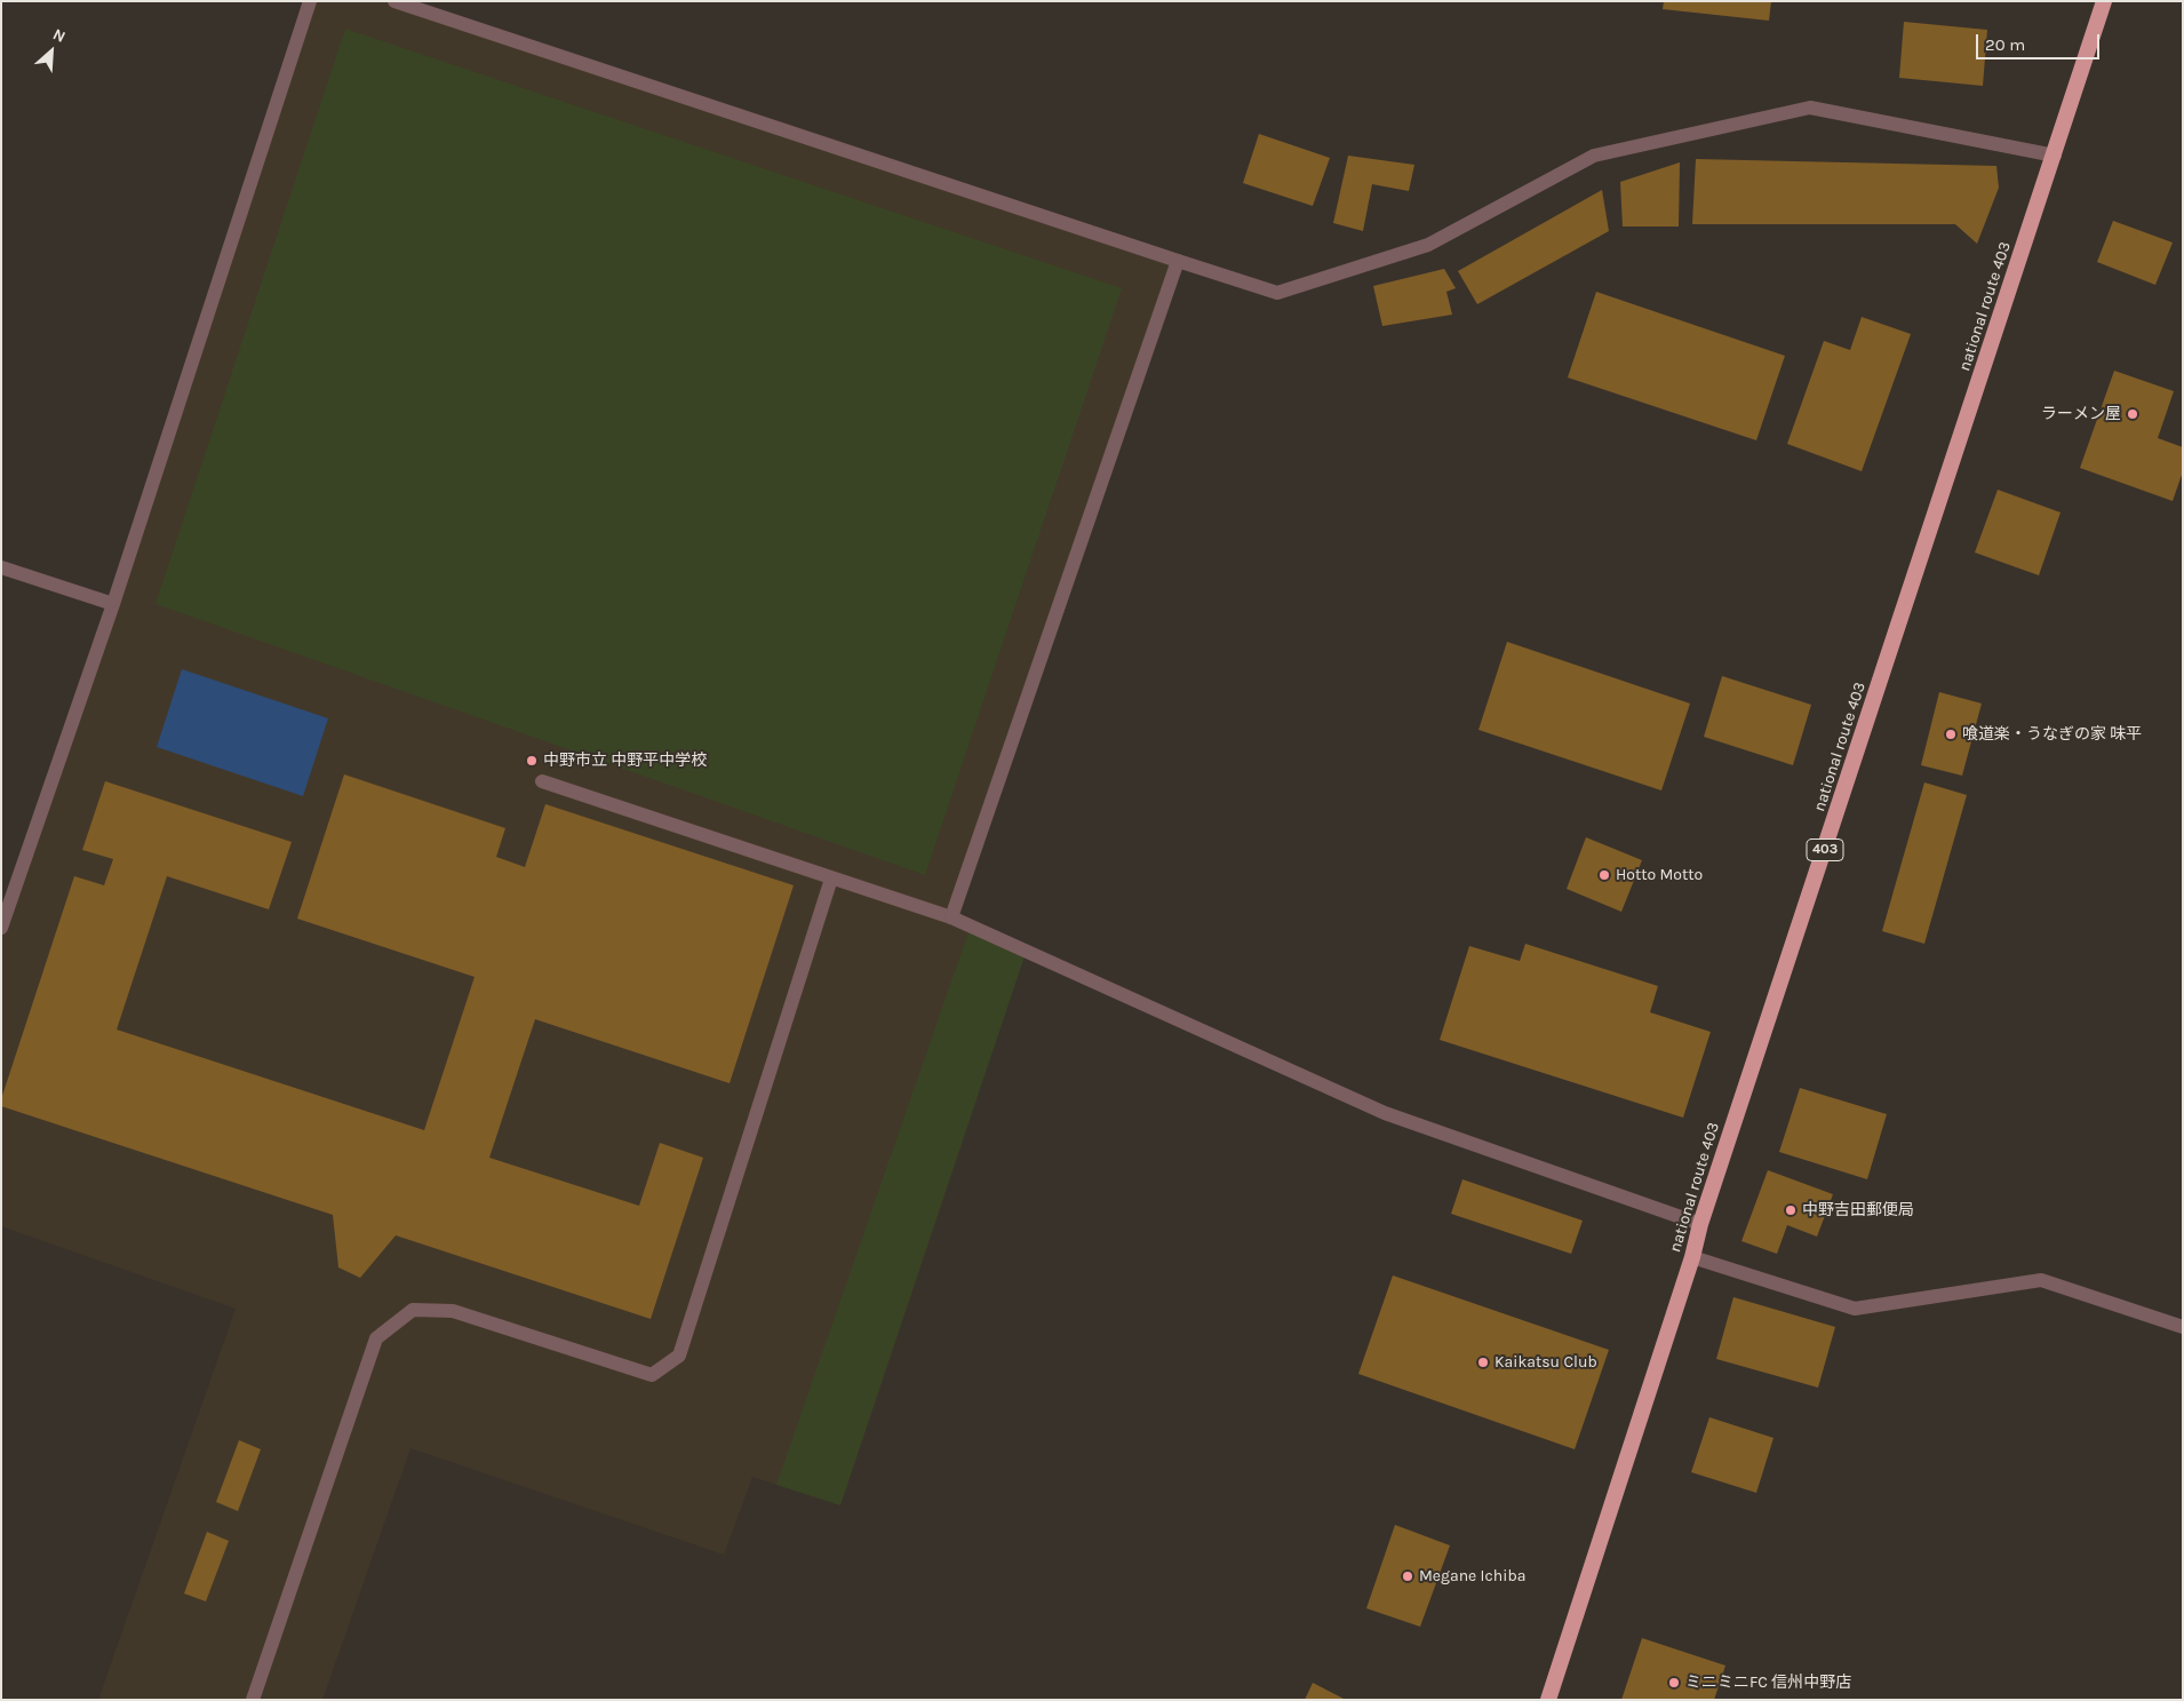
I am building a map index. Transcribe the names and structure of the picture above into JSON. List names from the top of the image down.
{
  "streets": {
    "highway": ["national route 403", "403"]
  },
  "places": [
    "ラーメン屋",
    "喰道楽・うなぎの家 味平",
    "中野市立 中野平中学校",
    "Hotto Motto",
    "中野吉田郵便局",
    "Kaikatsu Club",
    "Megane Ichiba",
    "ミニミニFC 信州中野店"
  ],
  "scale_bar": "20 m",
  "north": "top right"
}
